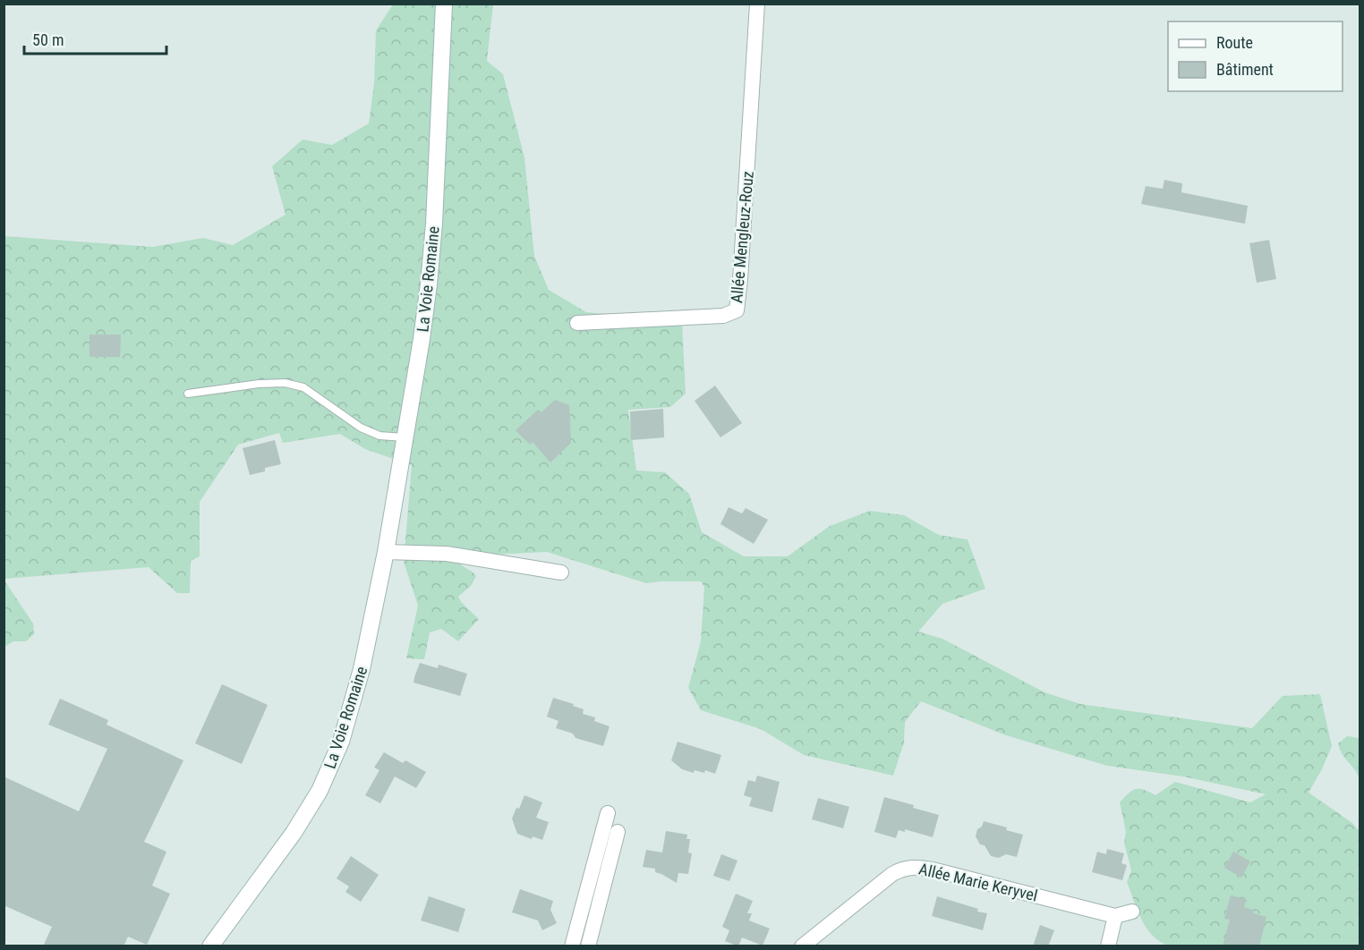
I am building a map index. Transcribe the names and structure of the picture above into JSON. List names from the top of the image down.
{
  "streets": {
    "street": ["Allée Mengleuz-Rouz", "La Voie Romaine", "Allée Marie Keryvel"]
  },
  "legend": ["Route", "Bâtiment"],
  "scale_bar": "50 m"
}
